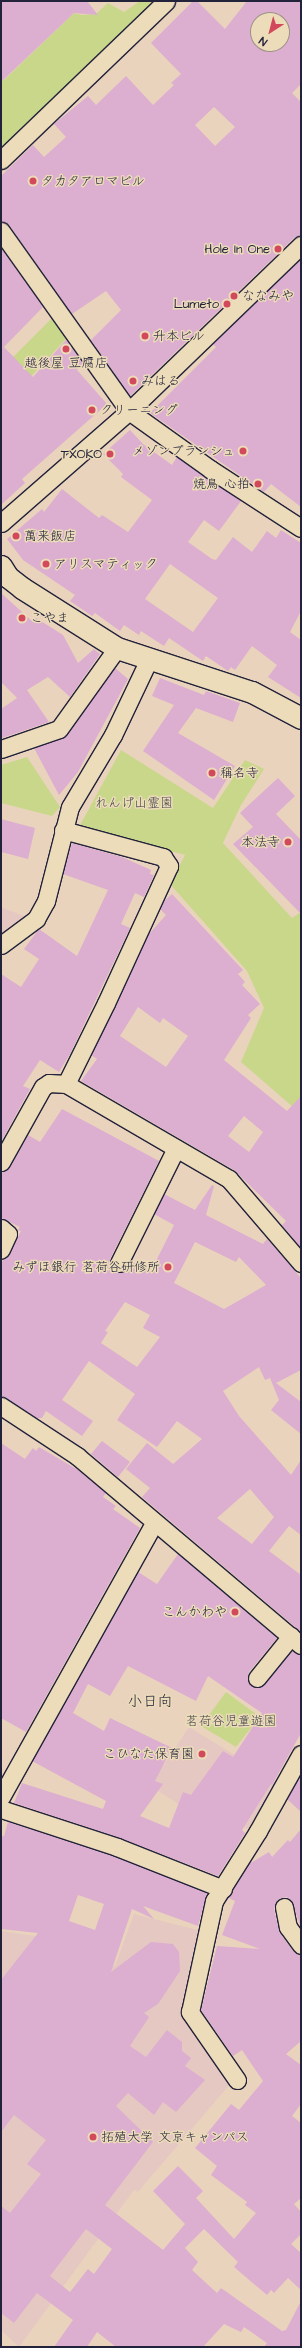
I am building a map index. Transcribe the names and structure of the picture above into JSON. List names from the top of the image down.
{
  "districts": ["小日向"],
  "parks": ["れんげ山霊園", "茗荷谷児童遊園"],
  "places": [
    "タカタアロマビル",
    "Hole In One",
    "ななみや",
    "Lumeto",
    "升本ビル",
    "越後屋 豆腐店",
    "みはる",
    "クリーニング",
    "メゾンブランシュ",
    "TXOKO",
    "焼鳥 心拍",
    "萬来飯店",
    "アリスマティック",
    "こやま",
    "稱名寺",
    "本法寺",
    "みずほ銀行 茗荷谷研修所",
    "こんかわや",
    "こひなた保育園",
    "拓殖大学 文京キャンパス"
  ],
  "north": "bottom left"
}
